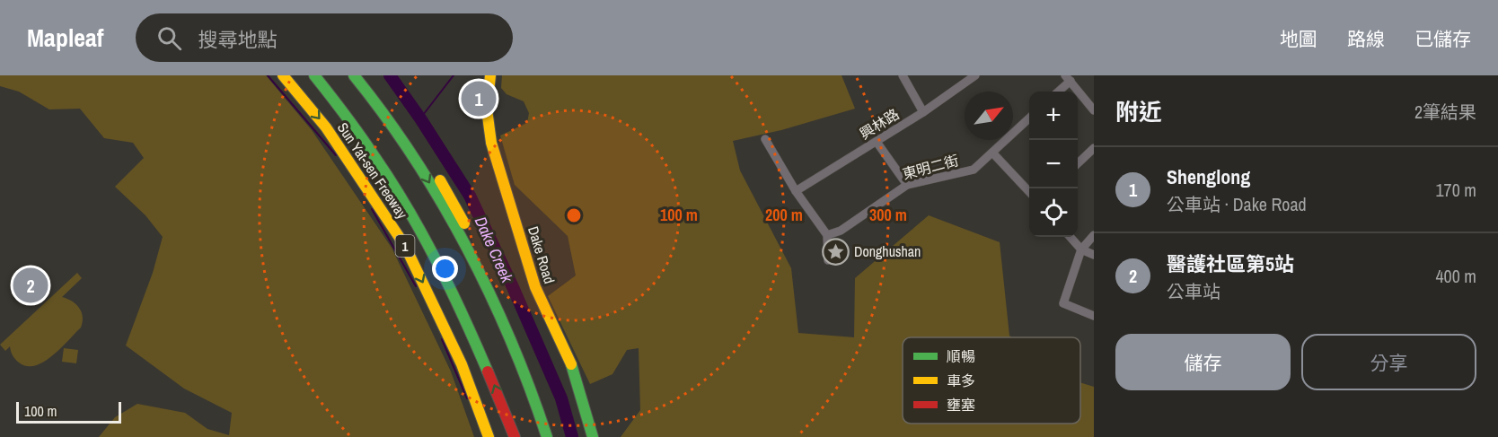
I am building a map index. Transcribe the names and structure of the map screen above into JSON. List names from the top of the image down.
{
  "streets": {
    "main road": ["Sun Yat-sen Freeway", "1", "Dake Road"],
    "street": ["興林路", "東明二街"]
  },
  "water": ["Dake Creek"],
  "places": {
    "place": ["Donghushan"]
  },
  "legend": ["順暢", "車多", "壅塞"],
  "scale_bar": "100 m",
  "north": "top right",
  "page": {
    "header": "Mapleaf",
    "search": "搜尋地點",
    "nav": ["地圖", "路線", "已儲存"],
    "heading": ["附近", "2筆結果"],
    "pins": ["1", "2"],
    "map_buttons": ["+", "−"],
    "list": [
      {
        "mark": "1",
        "name": "Shenglong",
        "note": "公車站 · Dake Road",
        "value": "170 m"
      },
      {
        "mark": "2",
        "name": "醫護社區第5站",
        "note": "公車站",
        "value": "400 m"
      }
    ],
    "buttons": ["儲存", "分享"],
    "scale": "100 m"
  },
  "rings": ["100 m", "200 m", "300 m"]
}
